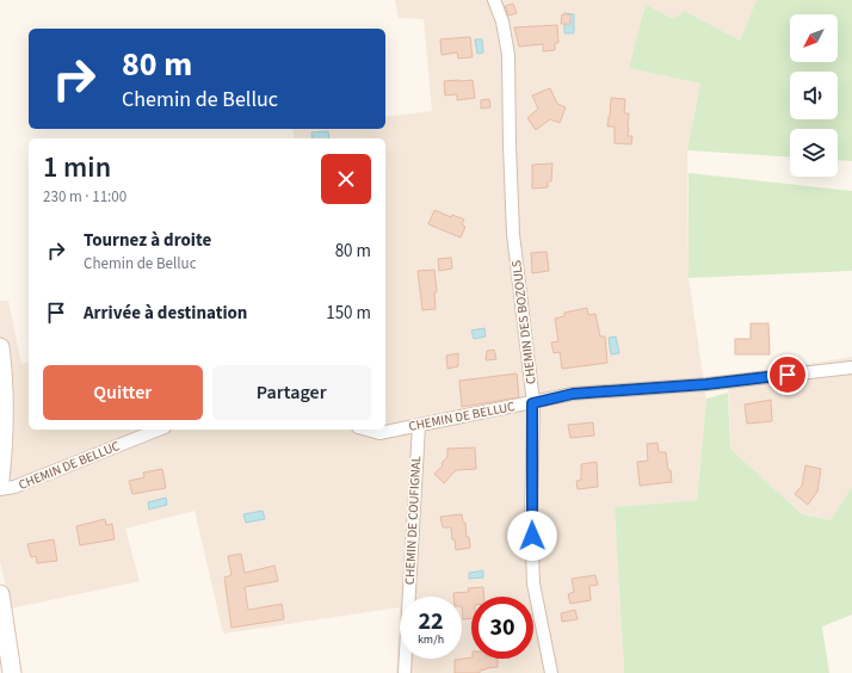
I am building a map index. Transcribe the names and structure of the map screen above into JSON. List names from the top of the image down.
{
  "streets": {
    "street": ["CHEMIN DES BOZOULS", "CHEMIN DE BELLUC", "CHEMIN DE COUFIGNAL"]
  },
  "crossings": [
    ["CHEMIN DES BOZOULS", "CHEMIN DE BELLUC"],
    ["CHEMIN DE BELLUC", "CHEMIN DE COUFIGNAL"]
  ],
  "north": "bottom left",
  "page": {
    "turn": ["80 m", "Chemin de Belluc"],
    "heading": ["1 min", "230 m · 11:00"],
    "list": [
      {
        "name": "Tournez à droite",
        "note": "Chemin de Belluc",
        "value": "80 m"
      },
      {
        "name": "Arrivée à destination",
        "value": "150 m"
      }
    ],
    "buttons": ["Quitter", "Partager"],
    "speed": "22 km/h",
    "limit": "30"
  }
}
